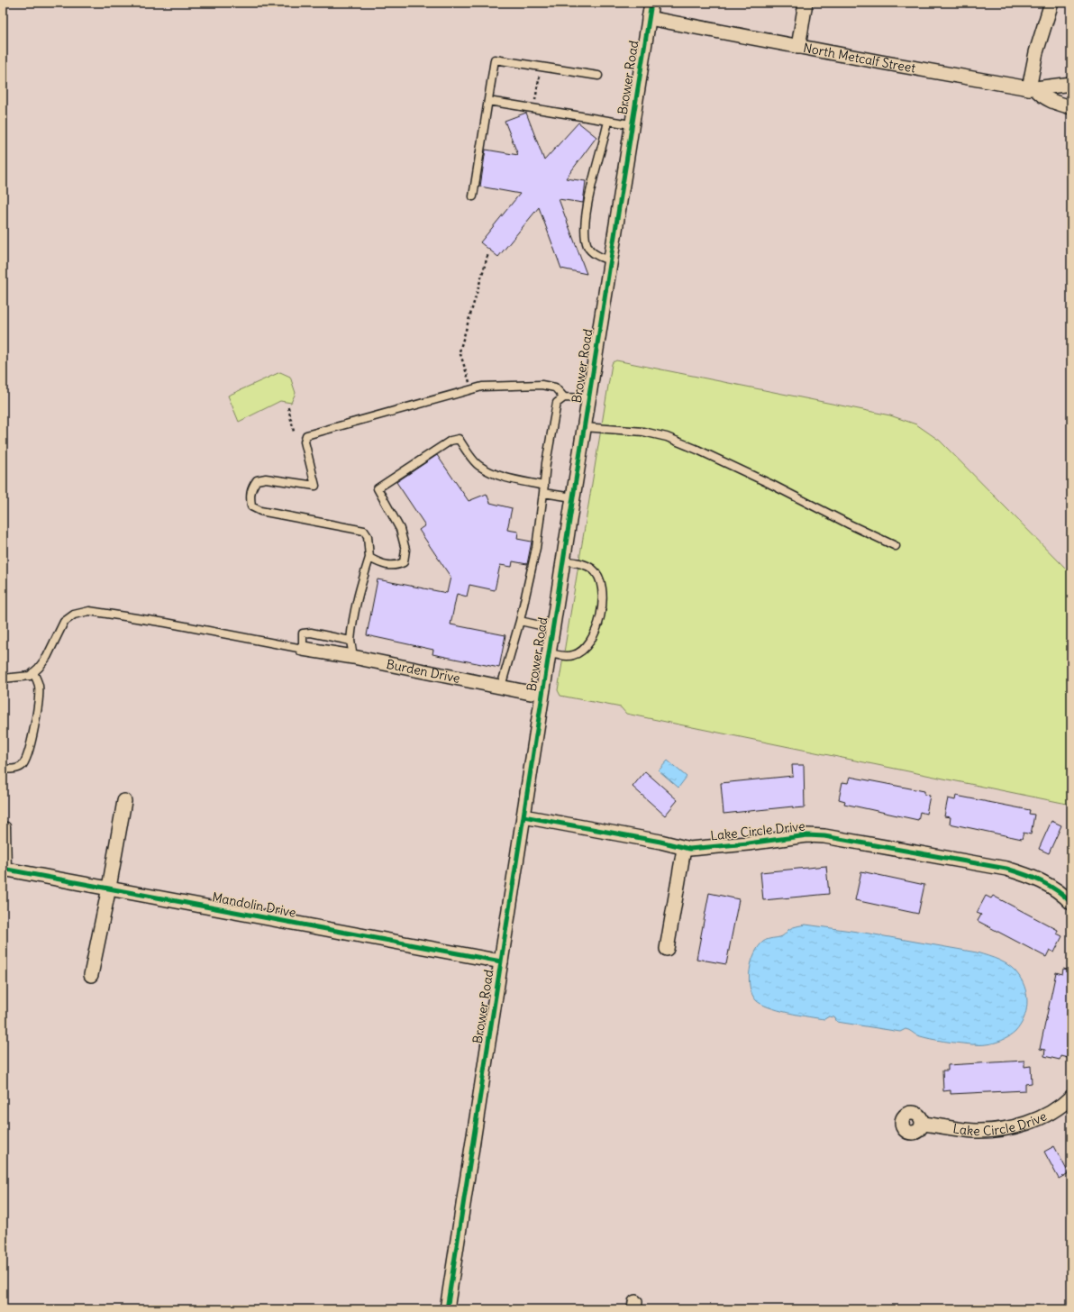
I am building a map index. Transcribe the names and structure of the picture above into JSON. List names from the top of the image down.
{
  "streets": {
    "street": [
      "North Metcalf Street",
      "Brower Road",
      "Burden Drive",
      "Lake Circle Drive",
      "Mandolin Drive"
    ]
  },
  "crossings": [
    ["North Metcalf Street", "Brower Road"],
    ["Brower Road", "Burden Drive"],
    ["Brower Road", "Lake Circle Drive"],
    ["Brower Road", "Mandolin Drive"]
  ]
}
